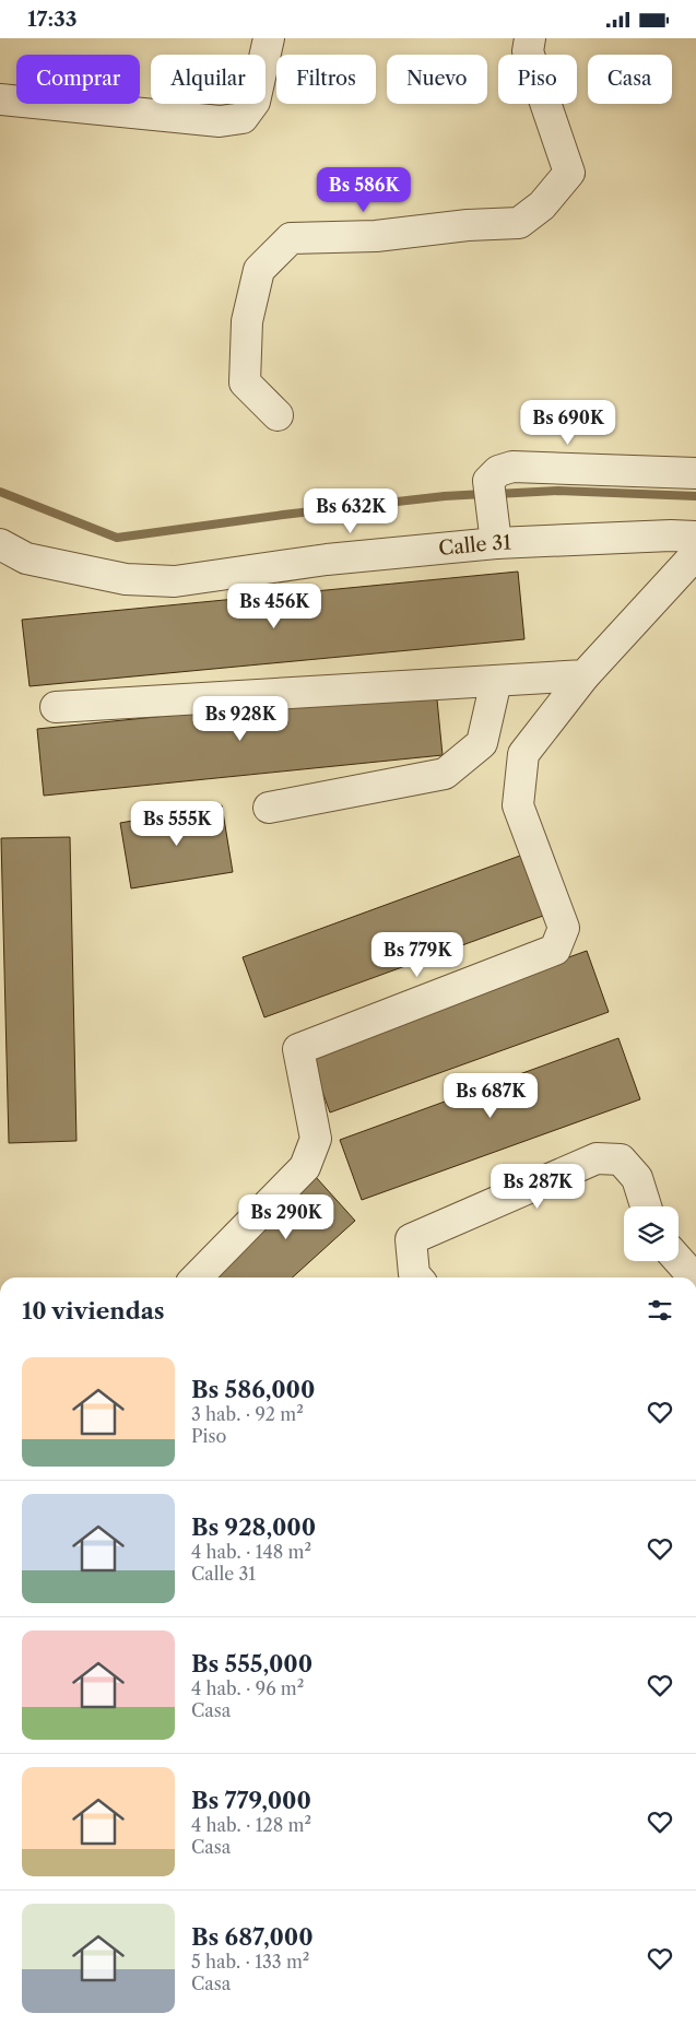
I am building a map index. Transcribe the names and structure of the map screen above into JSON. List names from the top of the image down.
{
  "streets": {
    "street": ["Calle 31"]
  },
  "page": {
    "status": "17:33",
    "chip": [
      "Comprar",
      "Alquilar",
      "Filtros",
      "Nuevo",
      "Piso",
      "Casa"
    ],
    "price": [
      "Bs 586K",
      "Bs 690K",
      "Bs 632K",
      "Bs 456K",
      "Bs 928K",
      "Bs 555K",
      "Bs 779K",
      "Bs 687K",
      "Bs 287K",
      "Bs 290K"
    ],
    "heading": "10 viviendas",
    "list": [
      {
        "name": "Bs 586,000",
        "note": "3 hab. · 92 m² · Piso"
      },
      {
        "name": "Bs 928,000",
        "note": "4 hab. · 148 m² · Calle 31"
      },
      {
        "name": "Bs 555,000",
        "note": "4 hab. · 96 m² · Casa"
      },
      {
        "name": "Bs 779,000",
        "note": "4 hab. · 128 m² · Casa"
      },
      {
        "name": "Bs 687,000",
        "note": "5 hab. · 133 m² · Casa"
      }
    ]
  }
}
